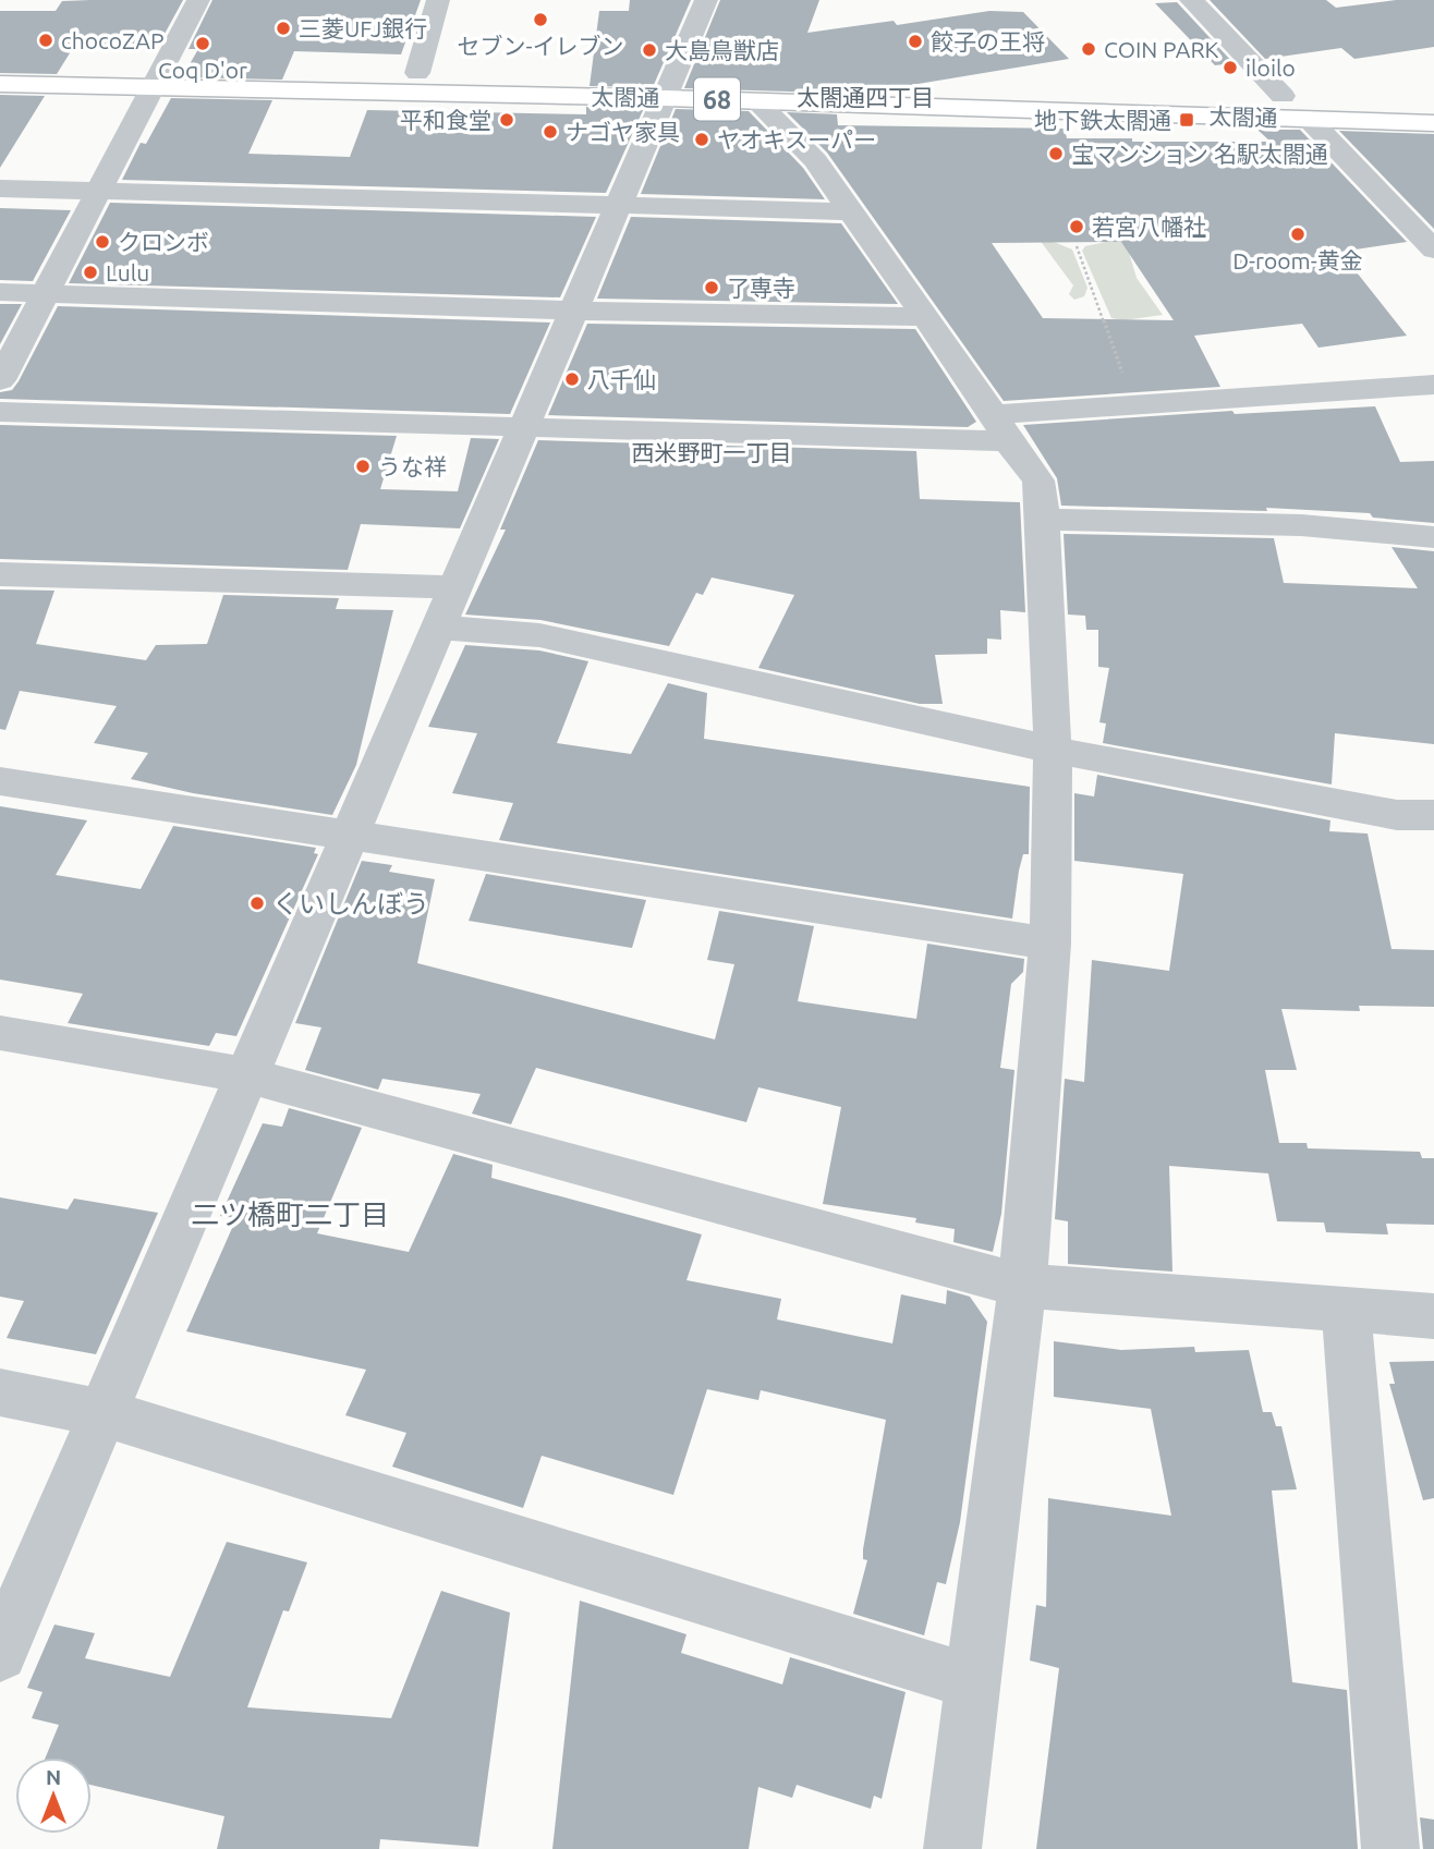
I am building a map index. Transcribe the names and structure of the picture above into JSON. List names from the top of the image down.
{
  "streets": {
    "main road": ["太閤通", "68"]
  },
  "districts": ["太閤通四丁目", "西米野町一丁目", "二ツ橋町二丁目"],
  "places": {
    "other": [
      "セブン-イレブン",
      "三菱UFJ銀行",
      "chocoZAP",
      "餃子の王将",
      "Coq D'or",
      "COIN PARK",
      "大島鳥獣店",
      "iloilo",
      "平和食堂",
      "ナゴヤ家具",
      "ヤオキスーパー",
      "宝マンション 名駅太閤通",
      "若宮八幡社",
      "D-room-黄金",
      "クロンボ",
      "Lulu",
      "了専寺",
      "八千仙",
      "うな祥",
      "くいしんぼう"
    ],
    "transit": ["地下鉄太閤通"]
  },
  "north": "top"
}
